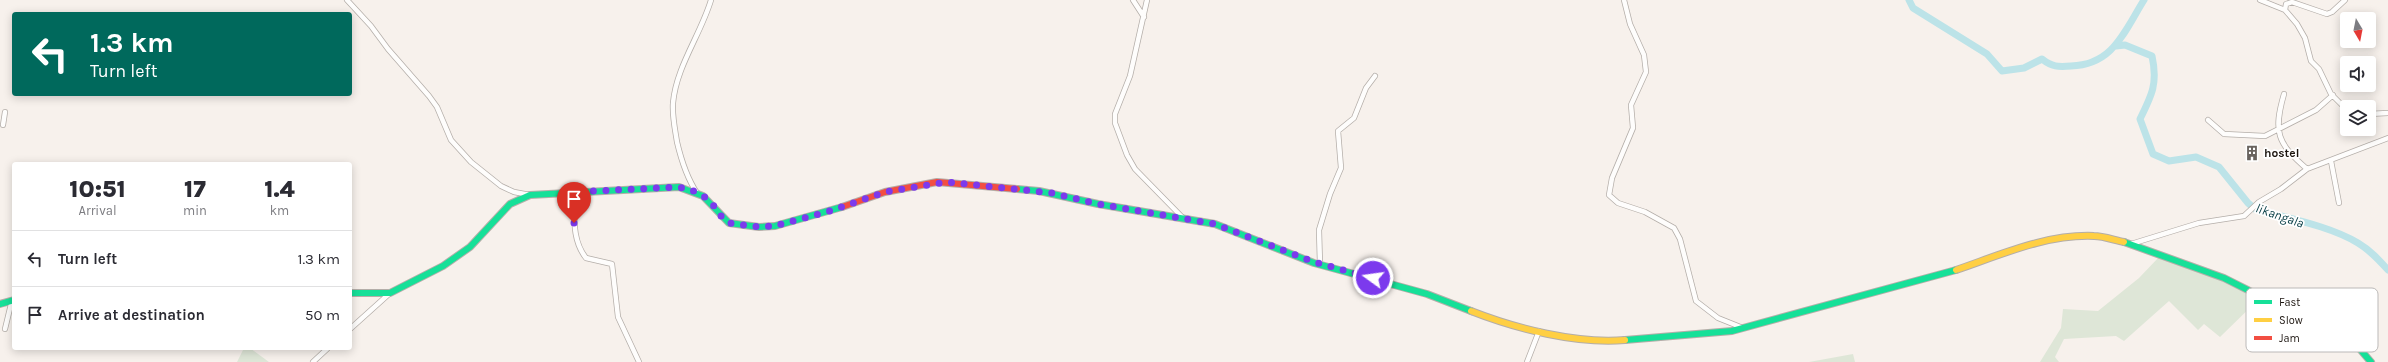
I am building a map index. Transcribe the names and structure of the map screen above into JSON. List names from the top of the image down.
{
  "water": ["likangala"],
  "places": {
    "building": ["hostel"]
  },
  "legend": ["Fast", "Slow", "Jam"],
  "north": "bottom",
  "page": {
    "turn": ["1.3 km", "Turn left"],
    "eta": [
      "10:51",
      "Arrival",
      "17",
      "min",
      "1.4",
      "km"
    ],
    "list": [
      {
        "name": "Turn left",
        "value": "1.3 km"
      },
      {
        "name": "Arrive at destination",
        "value": "50 m"
      }
    ]
  }
}
